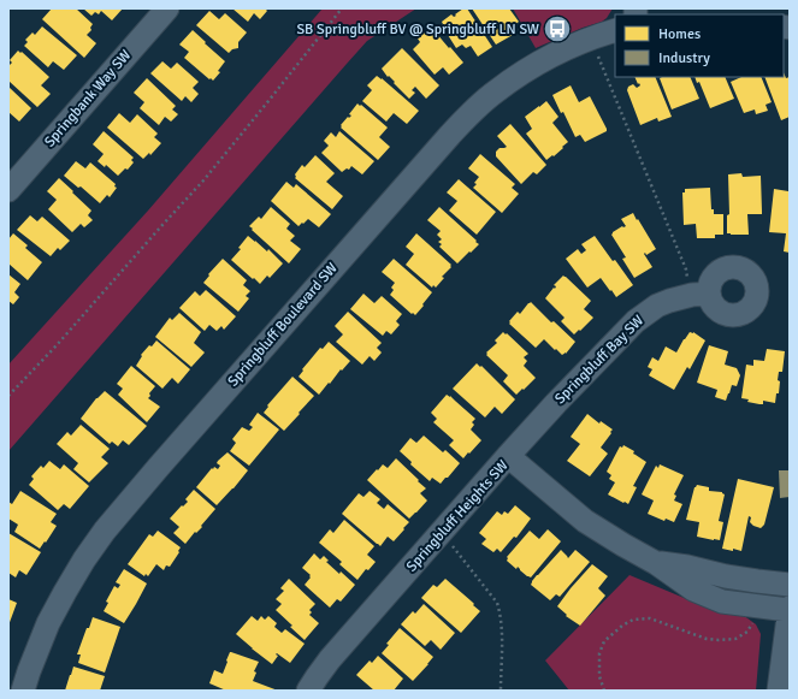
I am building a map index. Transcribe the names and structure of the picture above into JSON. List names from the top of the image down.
{
  "streets": {
    "street": [
      "Springbank Way SW",
      "Springbluff Boulevard SW",
      "Springbluff Bay SW",
      "Springbluff Heights SW"
    ]
  },
  "crossings": [
    ["Springbluff Bay SW", "Springbluff Heights SW"]
  ],
  "places": {
    "bus stop": ["SB Springbluff BV @ Springbluff LN SW"]
  },
  "legend": ["Homes", "Industry"]
}
